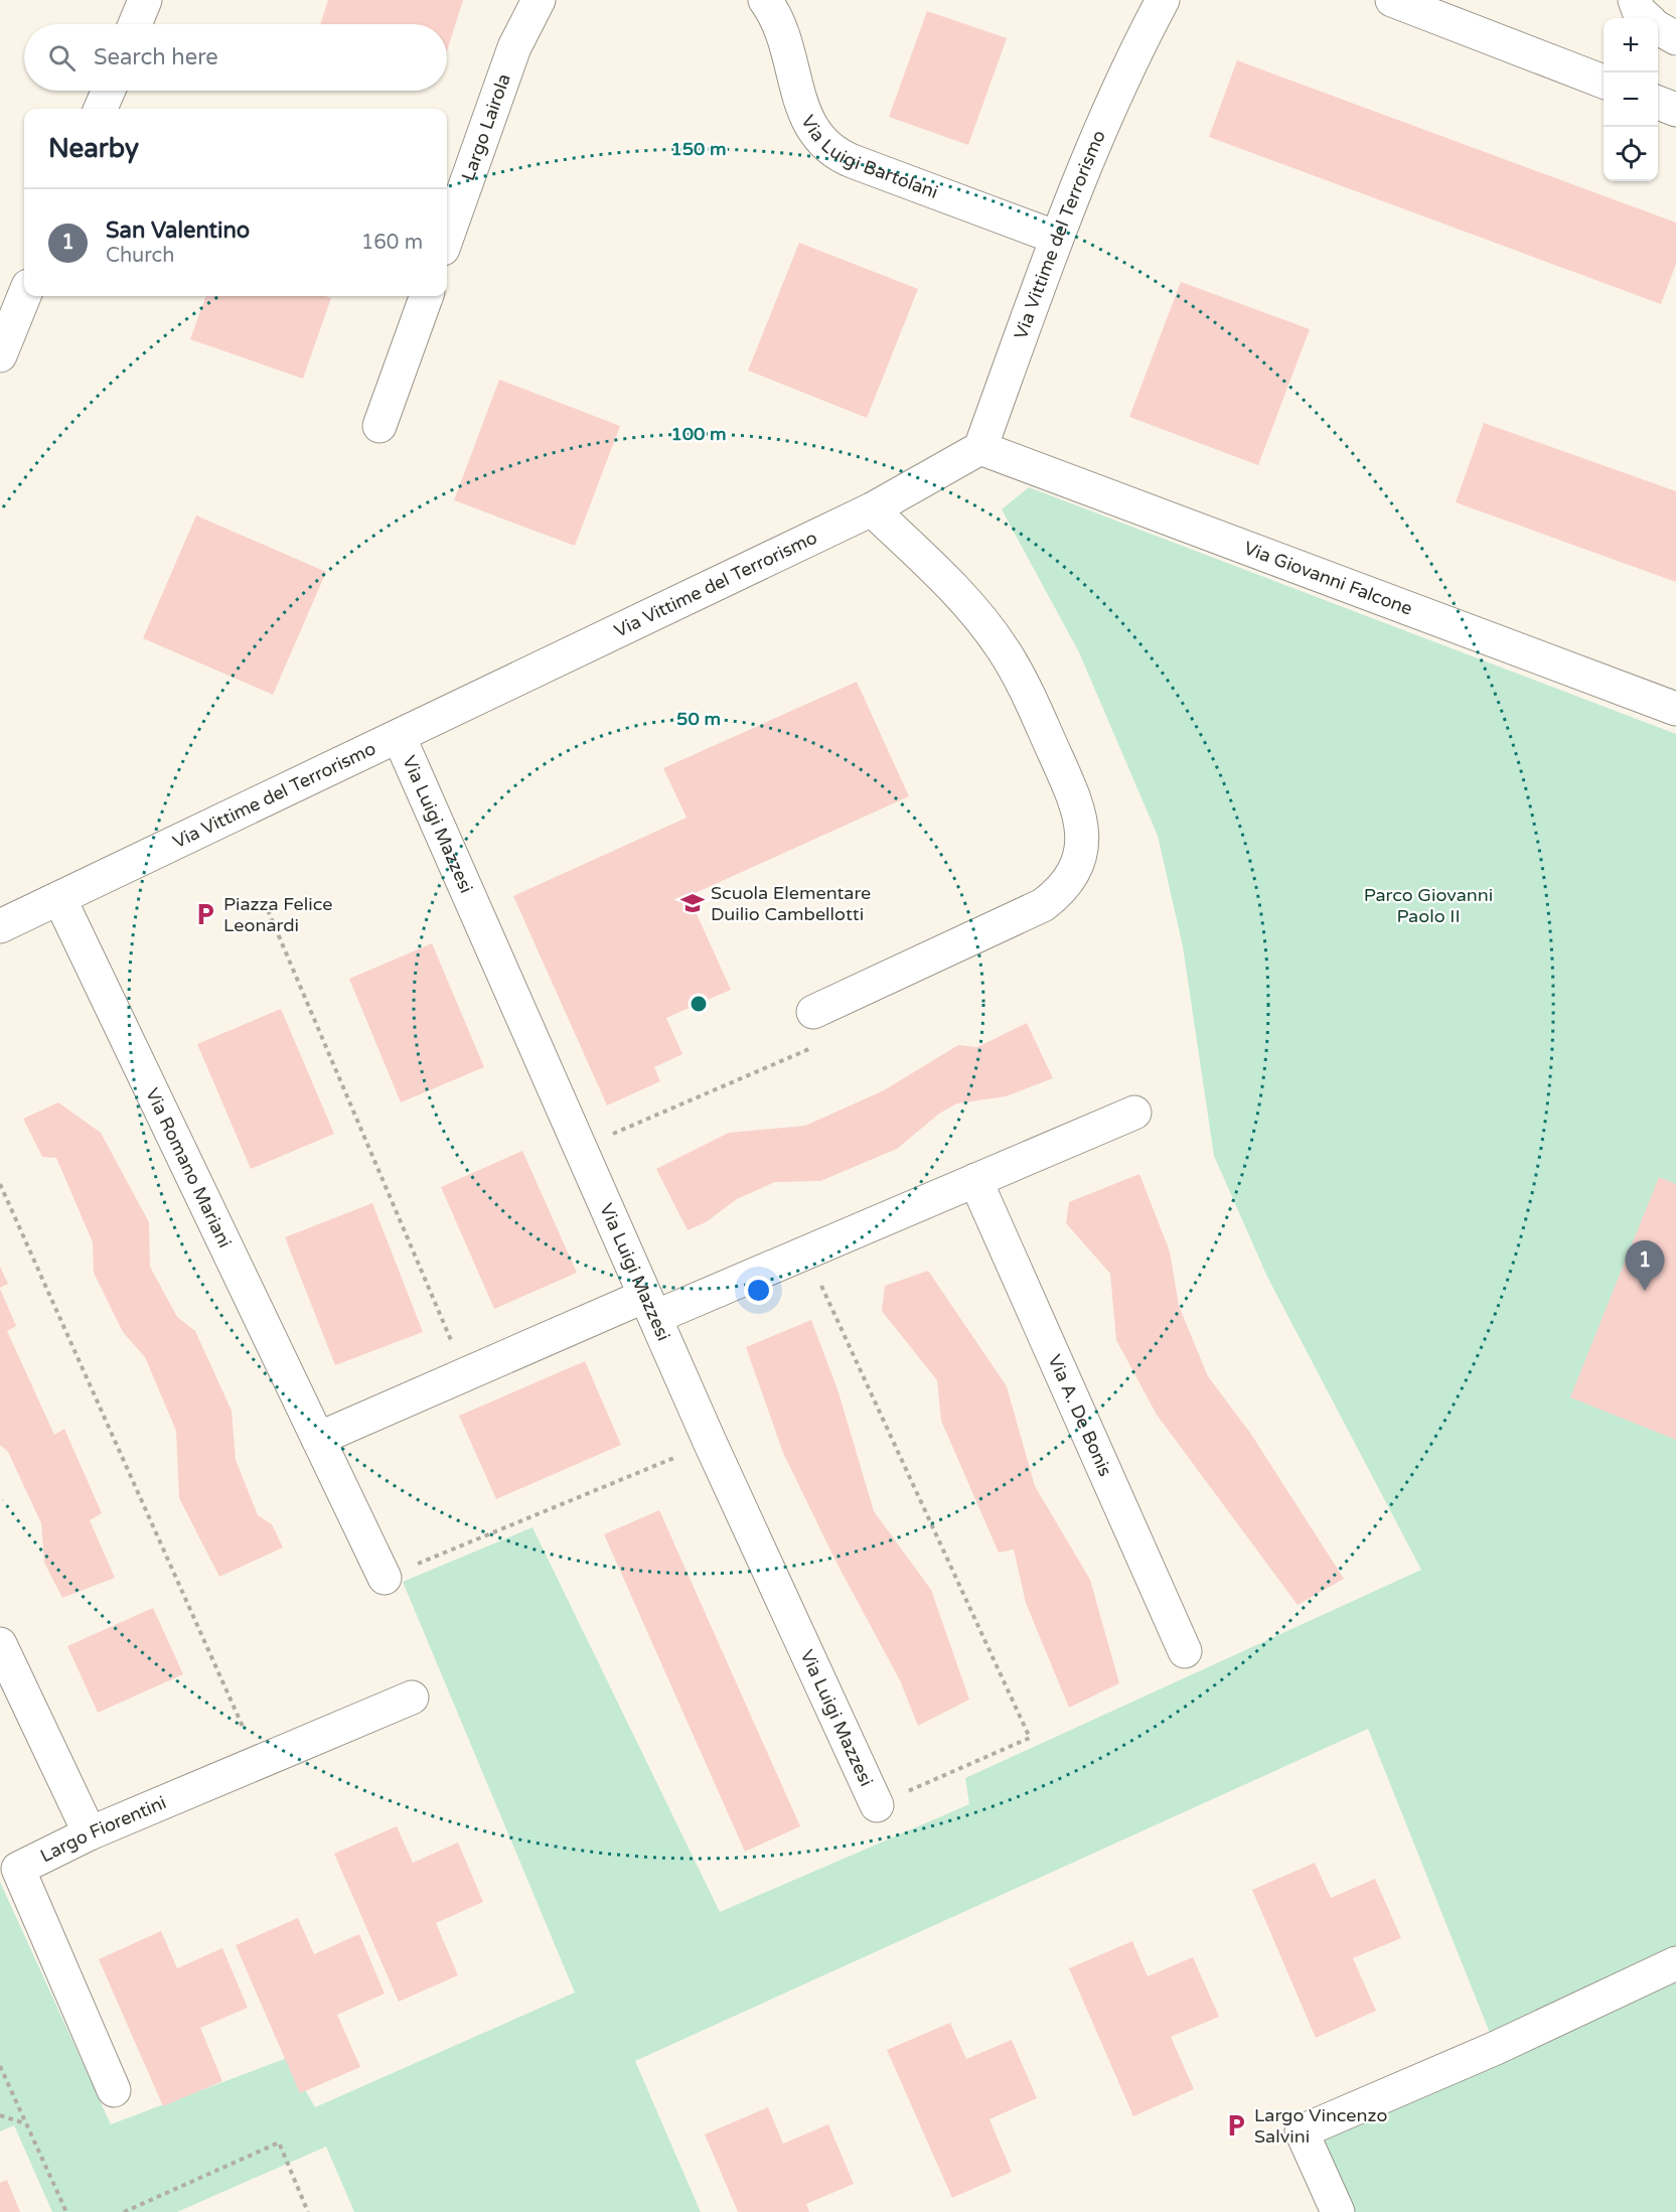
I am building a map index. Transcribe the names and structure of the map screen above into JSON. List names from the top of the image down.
{
  "streets": {
    "street": [
      "Largo Lairola",
      "Via Luigi Bartolani",
      "Via Vittime del Terrorismo",
      "Via Giovanni Falcone",
      "Via Luigi Mazzesi",
      "Via Romano Mariani",
      "Via A. De Bonis",
      "Largo Fiorentini"
    ]
  },
  "crossings": [
    ["Via Luigi Bartolani", "Via Vittime del Terrorismo"],
    ["Via Vittime del Terrorismo", "Via Giovanni Falcone"],
    ["Via Vittime del Terrorismo", "Via Luigi Mazzesi"],
    ["Via Vittime del Terrorismo", "Via Romano Mariani"]
  ],
  "parks": ["Parco Giovanni Paolo II"],
  "places": {
    "school or university": ["Scuola Elementare Duilio Cambellotti"],
    "parking": ["Piazza Felice Leonardi", "Largo Vincenzo Salvini"]
  },
  "page": {
    "map_buttons": ["+", "−"],
    "search": "Search here",
    "heading": "Nearby",
    "list": [
      {
        "mark": "1",
        "name": "San Valentino",
        "note": "Church",
        "value": "160 m"
      }
    ],
    "pins": "1"
  },
  "rings": ["150 m", "100 m", "50 m"]
}
